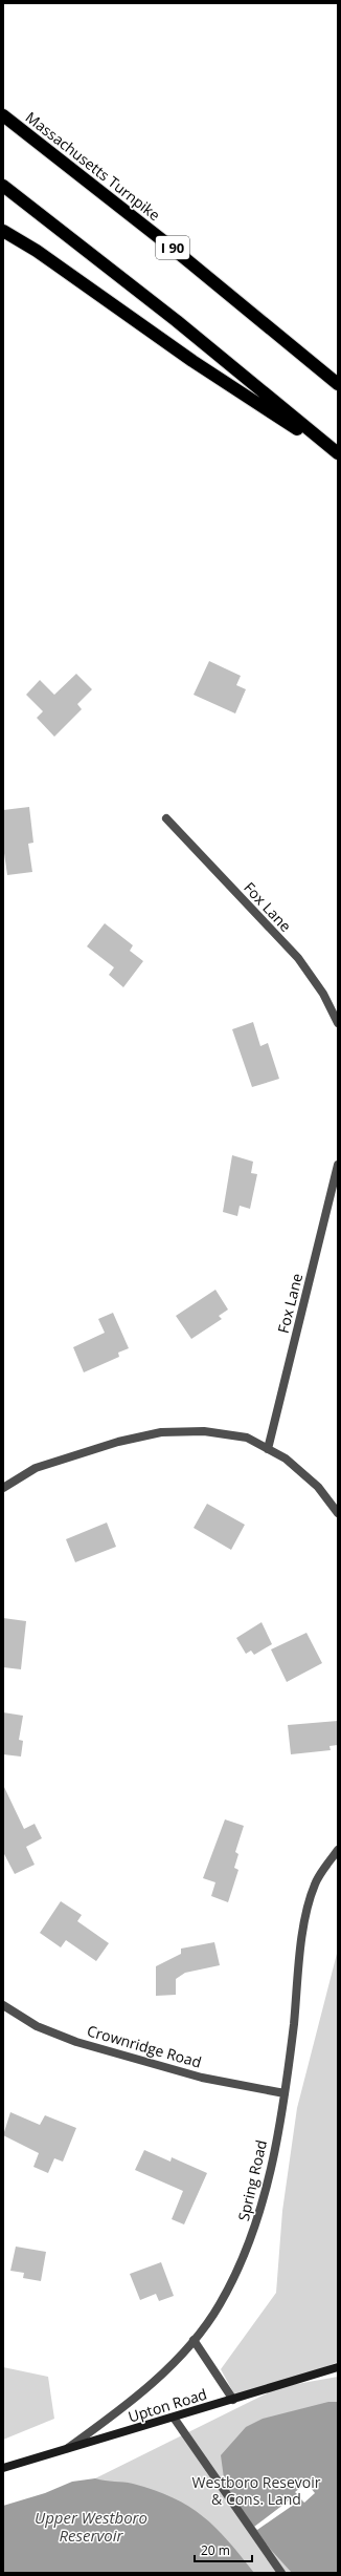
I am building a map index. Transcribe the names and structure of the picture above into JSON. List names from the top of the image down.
{
  "streets": {
    "highway": ["Massachusetts Turnpike", "I 90"],
    "main road": ["Upton Road"],
    "street": ["Fox Lane", "Crownridge Road", "Spring Road"]
  },
  "crossings": [
    ["Crownridge Road", "Spring Road"],
    ["Spring Road", "Upton Road"]
  ],
  "water": ["Upper Westboro Reservoir"],
  "parks": ["Westboro Resevoir & Cons. Land"],
  "scale_bar": "20 m"
}
